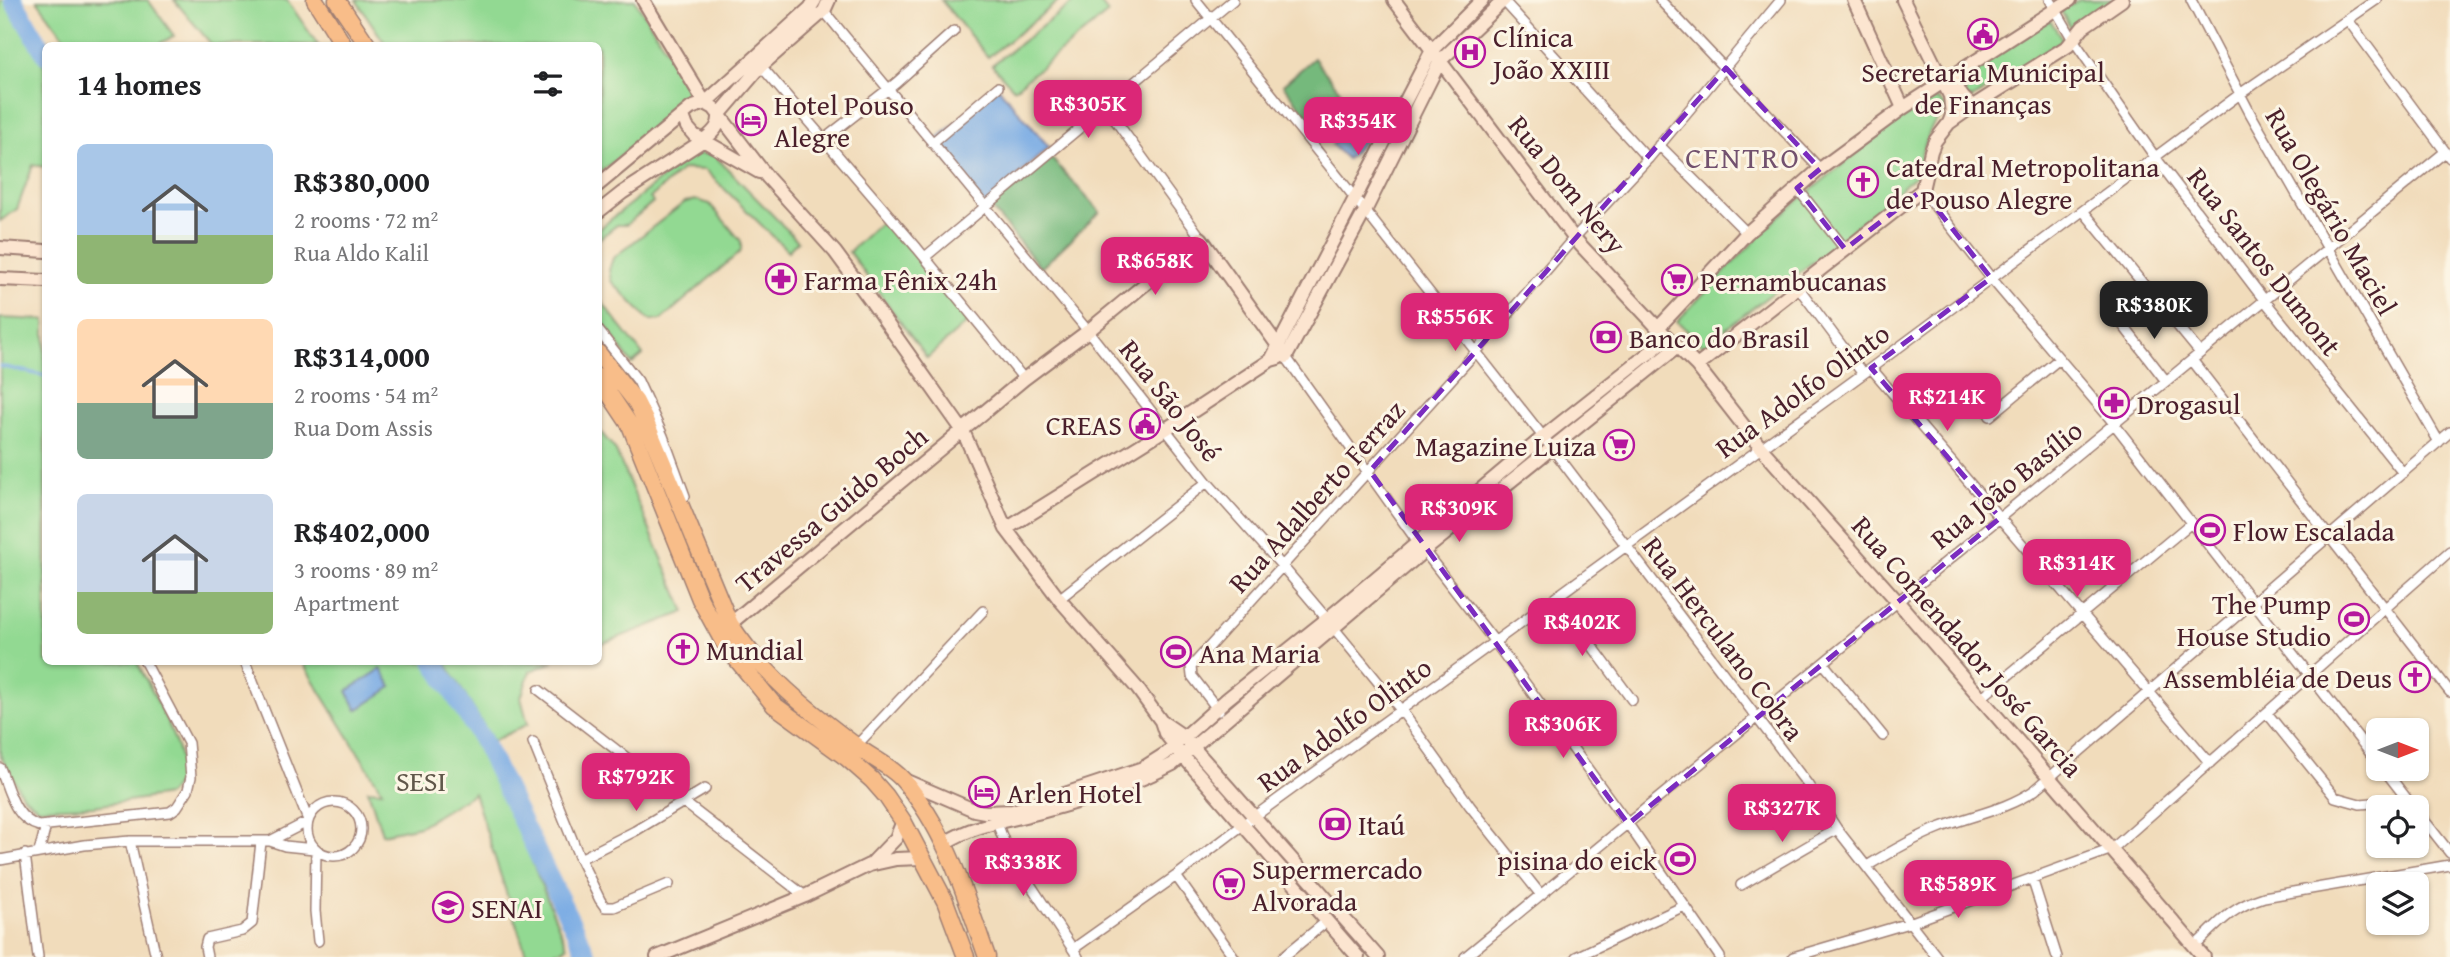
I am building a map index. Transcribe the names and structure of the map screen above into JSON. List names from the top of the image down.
{
  "streets": {
    "main road": ["Rua Dom Nery", "Travessa Guido Boch", "Rua Comendador José Garcia"],
    "street": [
      "Rua Olegário Maciel",
      "Rua Santos Dumont",
      "Rua Adolfo Olinto",
      "Rua São José",
      "Rua João Basílio",
      "Rua Adalberto Ferraz",
      "Rua Herculano Cobra"
    ]
  },
  "crossings": [
    ["Rua Dom Nery", "Rua Adalberto Ferraz"],
    ["Rua Dom Nery", "Rua Comendador José Garcia"],
    ["Rua Olegário Maciel", "Rua Adolfo Olinto"],
    ["Rua Olegário Maciel", "Rua João Basílio"],
    ["Rua Santos Dumont", "Rua Adolfo Olinto"],
    ["Rua Santos Dumont", "Rua João Basílio"],
    ["Rua Adolfo Olinto", "Rua São José"],
    ["Rua Adolfo Olinto", "Rua Herculano Cobra"],
    ["Rua Adolfo Olinto", "Rua Comendador José Garcia"],
    ["Rua São José", "Rua João Basílio"],
    ["Rua São José", "Rua Adalberto Ferraz"],
    ["Rua São José", "Travessa Guido Boch"],
    ["Rua João Basílio", "Rua Herculano Cobra"],
    ["Rua João Basílio", "Rua Comendador José Garcia"],
    ["Rua Adalberto Ferraz", "Rua Herculano Cobra"]
  ],
  "districts": ["CENTRO"],
  "parks": ["SESI"],
  "places": {
    "public building": ["Secretaria Municipal de Finanças", "CREAS"],
    "hospital": ["Clínica João XXIII"],
    "hotel": ["Hotel Pouso Alegre", "Arlen Hotel"],
    "church": ["Catedral Metropolitana de Pouso Alegre", "Mundial", "Assembléia de Deus"],
    "pharmacy": ["Farma Fênix 24h", "Drogasul"],
    "supermarket": ["Pernambucanas", "Magazine Luiza", "Supermercado Alvorada"],
    "bank": ["Banco do Brasil", "Itaú"],
    "sports": [
      "Flow Escalada",
      "The Pump House Studio",
      "Ana Maria",
      "pisina do eick"
    ],
    "school or university": ["SENAI"]
  },
  "north": "right",
  "page": {
    "heading": "14 homes",
    "price": [
      "R$305K",
      "R$354K",
      "R$658K",
      "R$380K",
      "R$556K",
      "R$214K",
      "R$309K",
      "R$314K",
      "R$402K",
      "R$306K",
      "R$792K",
      "R$327K",
      "R$338K",
      "R$589K"
    ],
    "list": [
      {
        "name": "R$380,000",
        "note": "2 rooms · 72 m² · Rua Aldo Kalil"
      },
      {
        "name": "R$314,000",
        "note": "2 rooms · 54 m² · Rua Dom Assis"
      },
      {
        "name": "R$402,000",
        "note": "3 rooms · 89 m² · Apartment"
      }
    ]
  }
}
